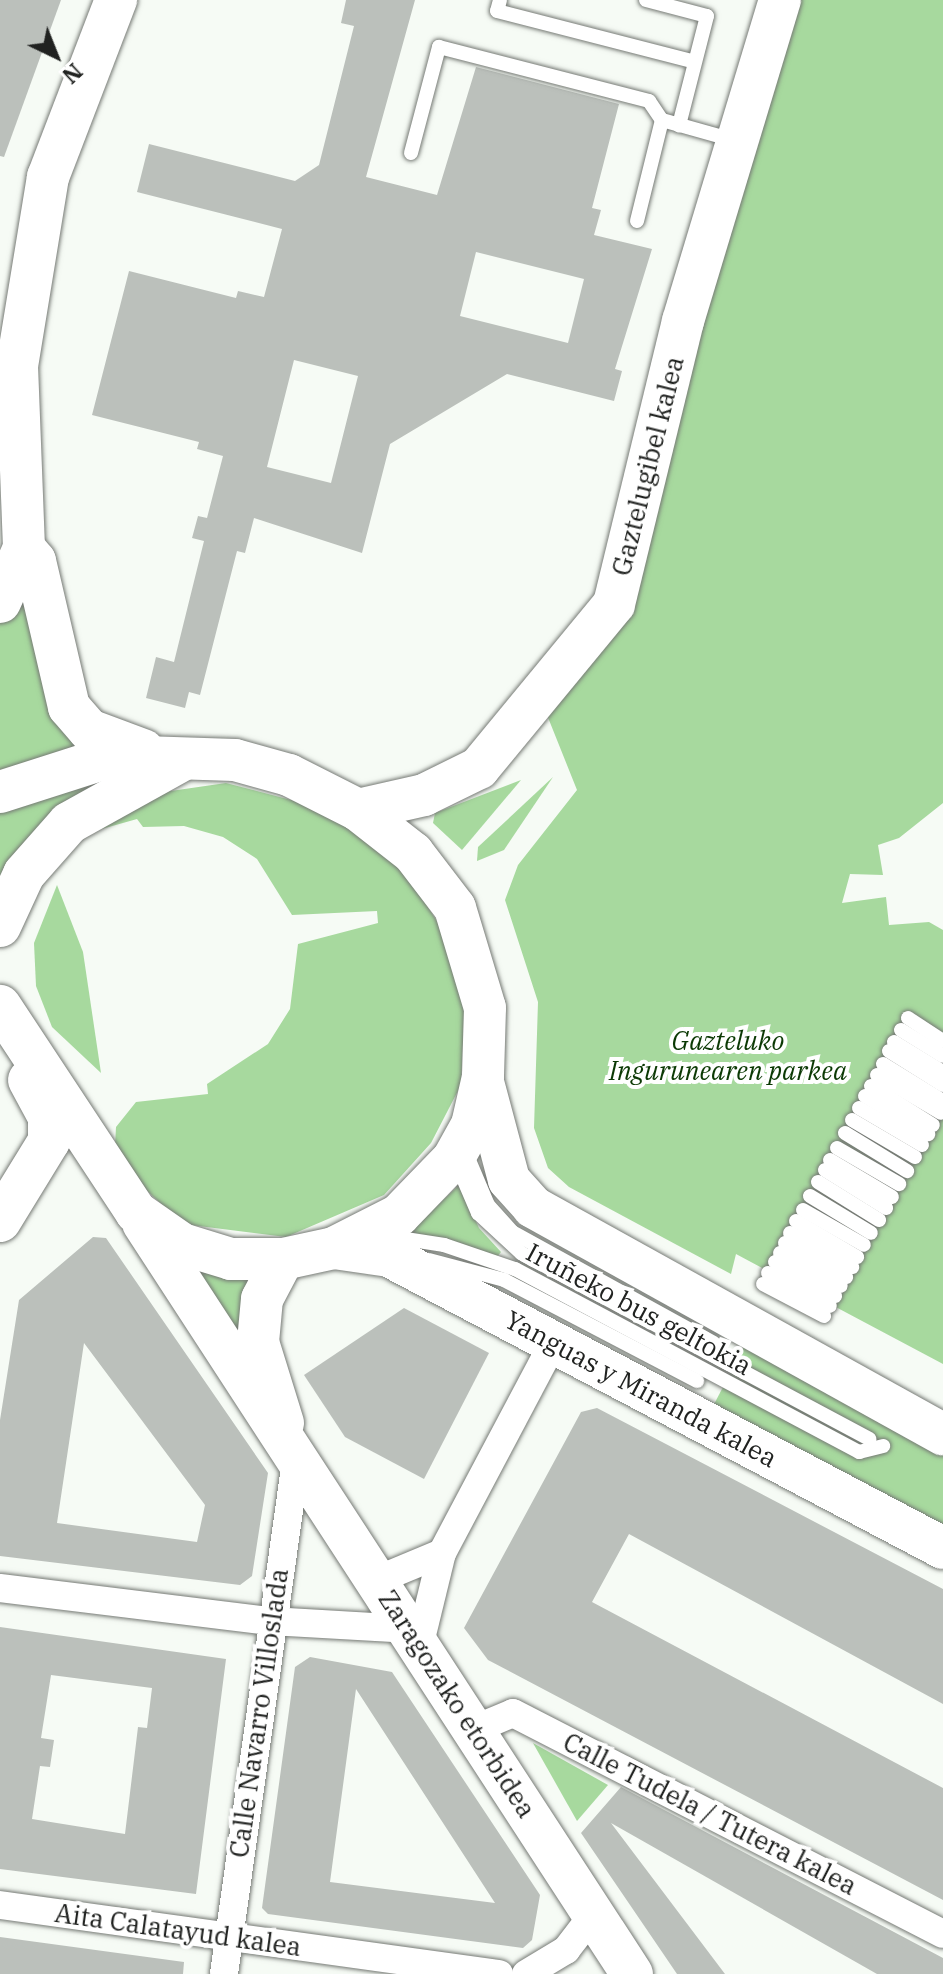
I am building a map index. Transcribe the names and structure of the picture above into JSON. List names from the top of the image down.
{
  "streets": {
    "street": [
      "Gaztelugibel kalea",
      "Yanguas y Miranda kalea",
      "Zaragozako etorbidea",
      "Calle Navarro Villoslada",
      "Calle Tudela / Tutera kalea",
      "Aita Calatayud kalea"
    ],
    "lane": ["Iruñeko bus geltokia"]
  },
  "crossings": [
    ["Iruñeko bus geltokia", "Yanguas y Miranda kalea"],
    ["Zaragozako etorbidea", "Calle Navarro Villoslada"],
    ["Zaragozako etorbidea", "Calle Tudela / Tutera kalea"],
    ["Calle Navarro Villoslada", "Aita Calatayud kalea"]
  ],
  "parks": ["Gazteluko Ingurunearen parkea"],
  "north": "bottom right"
}
